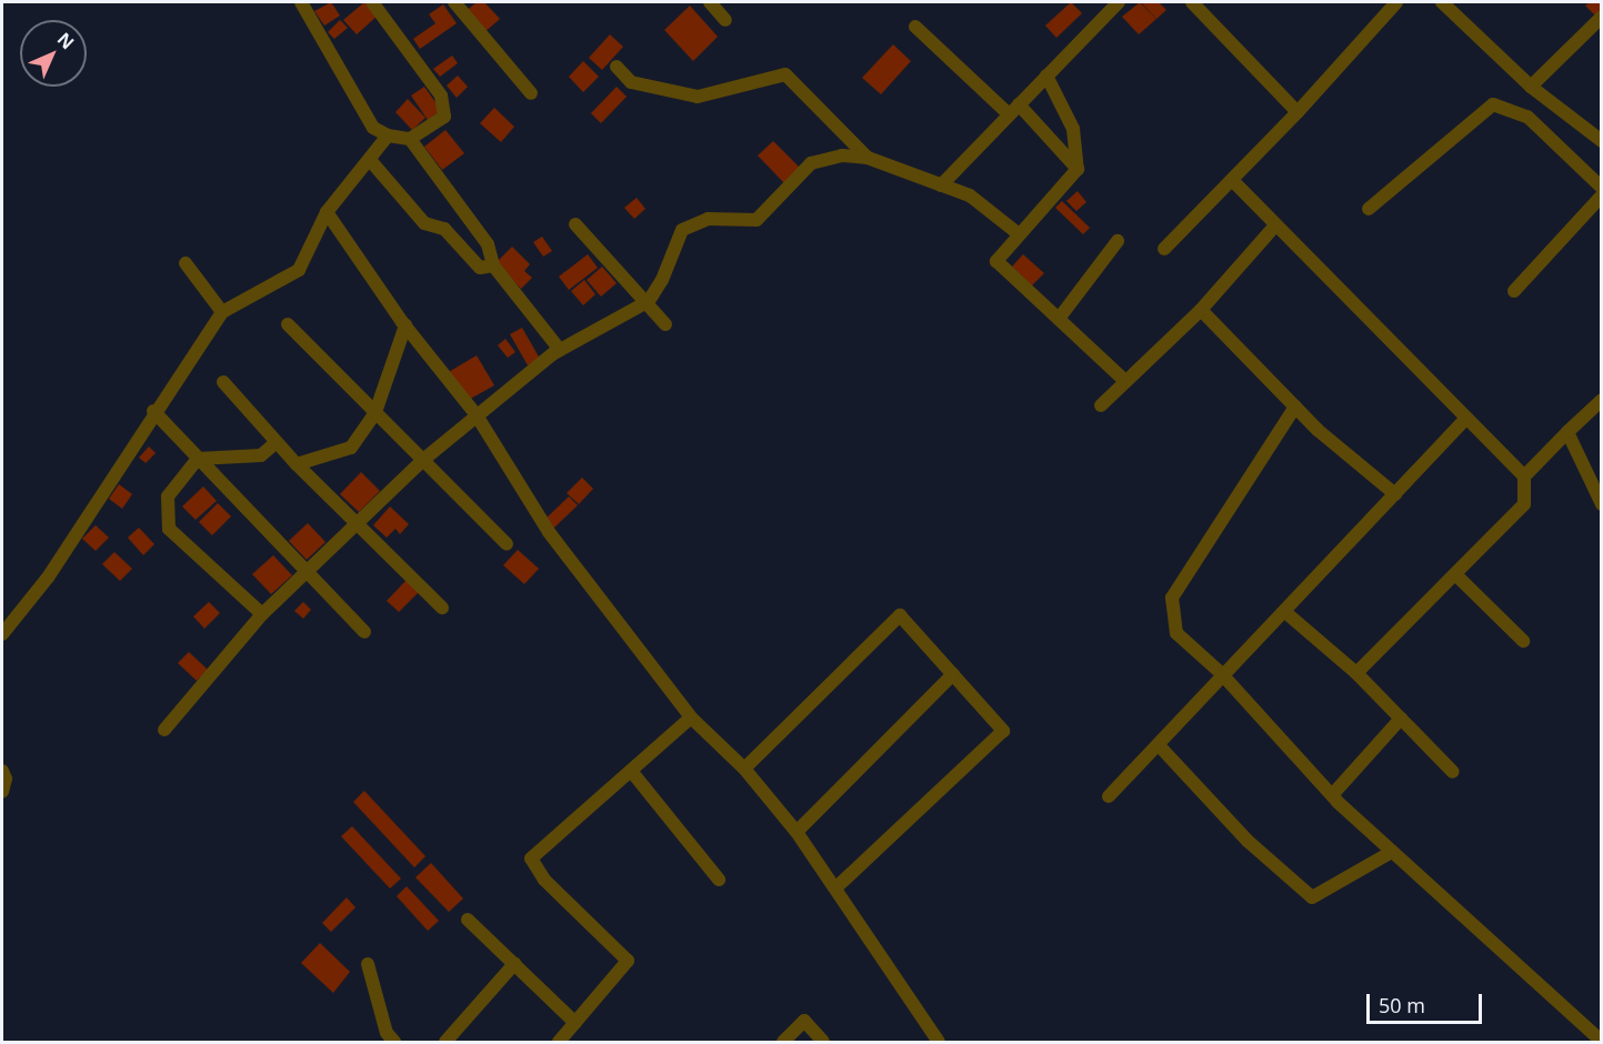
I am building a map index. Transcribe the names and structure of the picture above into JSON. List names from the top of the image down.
{
  "scale_bar": "50 m",
  "north": "top right"
}
